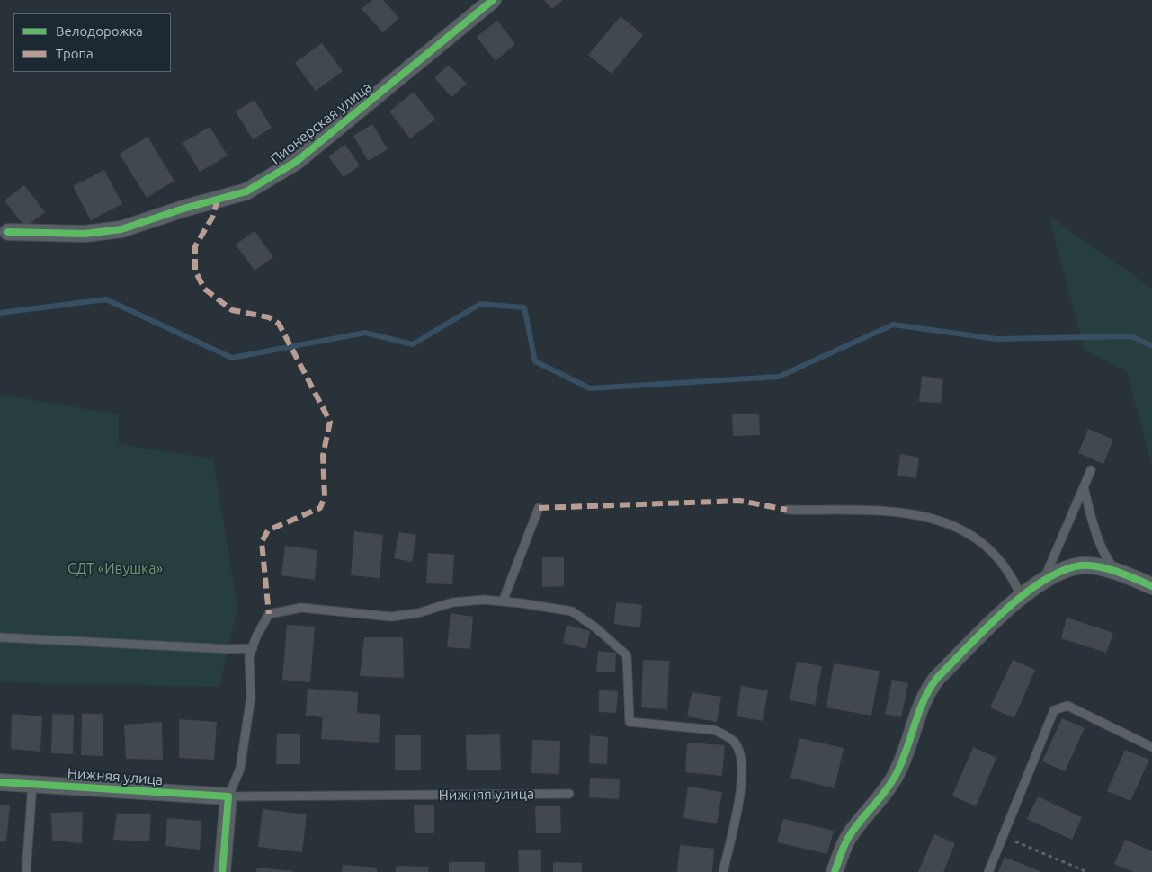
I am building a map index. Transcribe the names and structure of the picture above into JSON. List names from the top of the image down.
{
  "streets": {
    "street": ["Пионерская улица", "Нижняя улица"]
  },
  "parks": ["СДТ «Ивушка»"],
  "legend": ["Велодорожка", "Тропа"]
}
